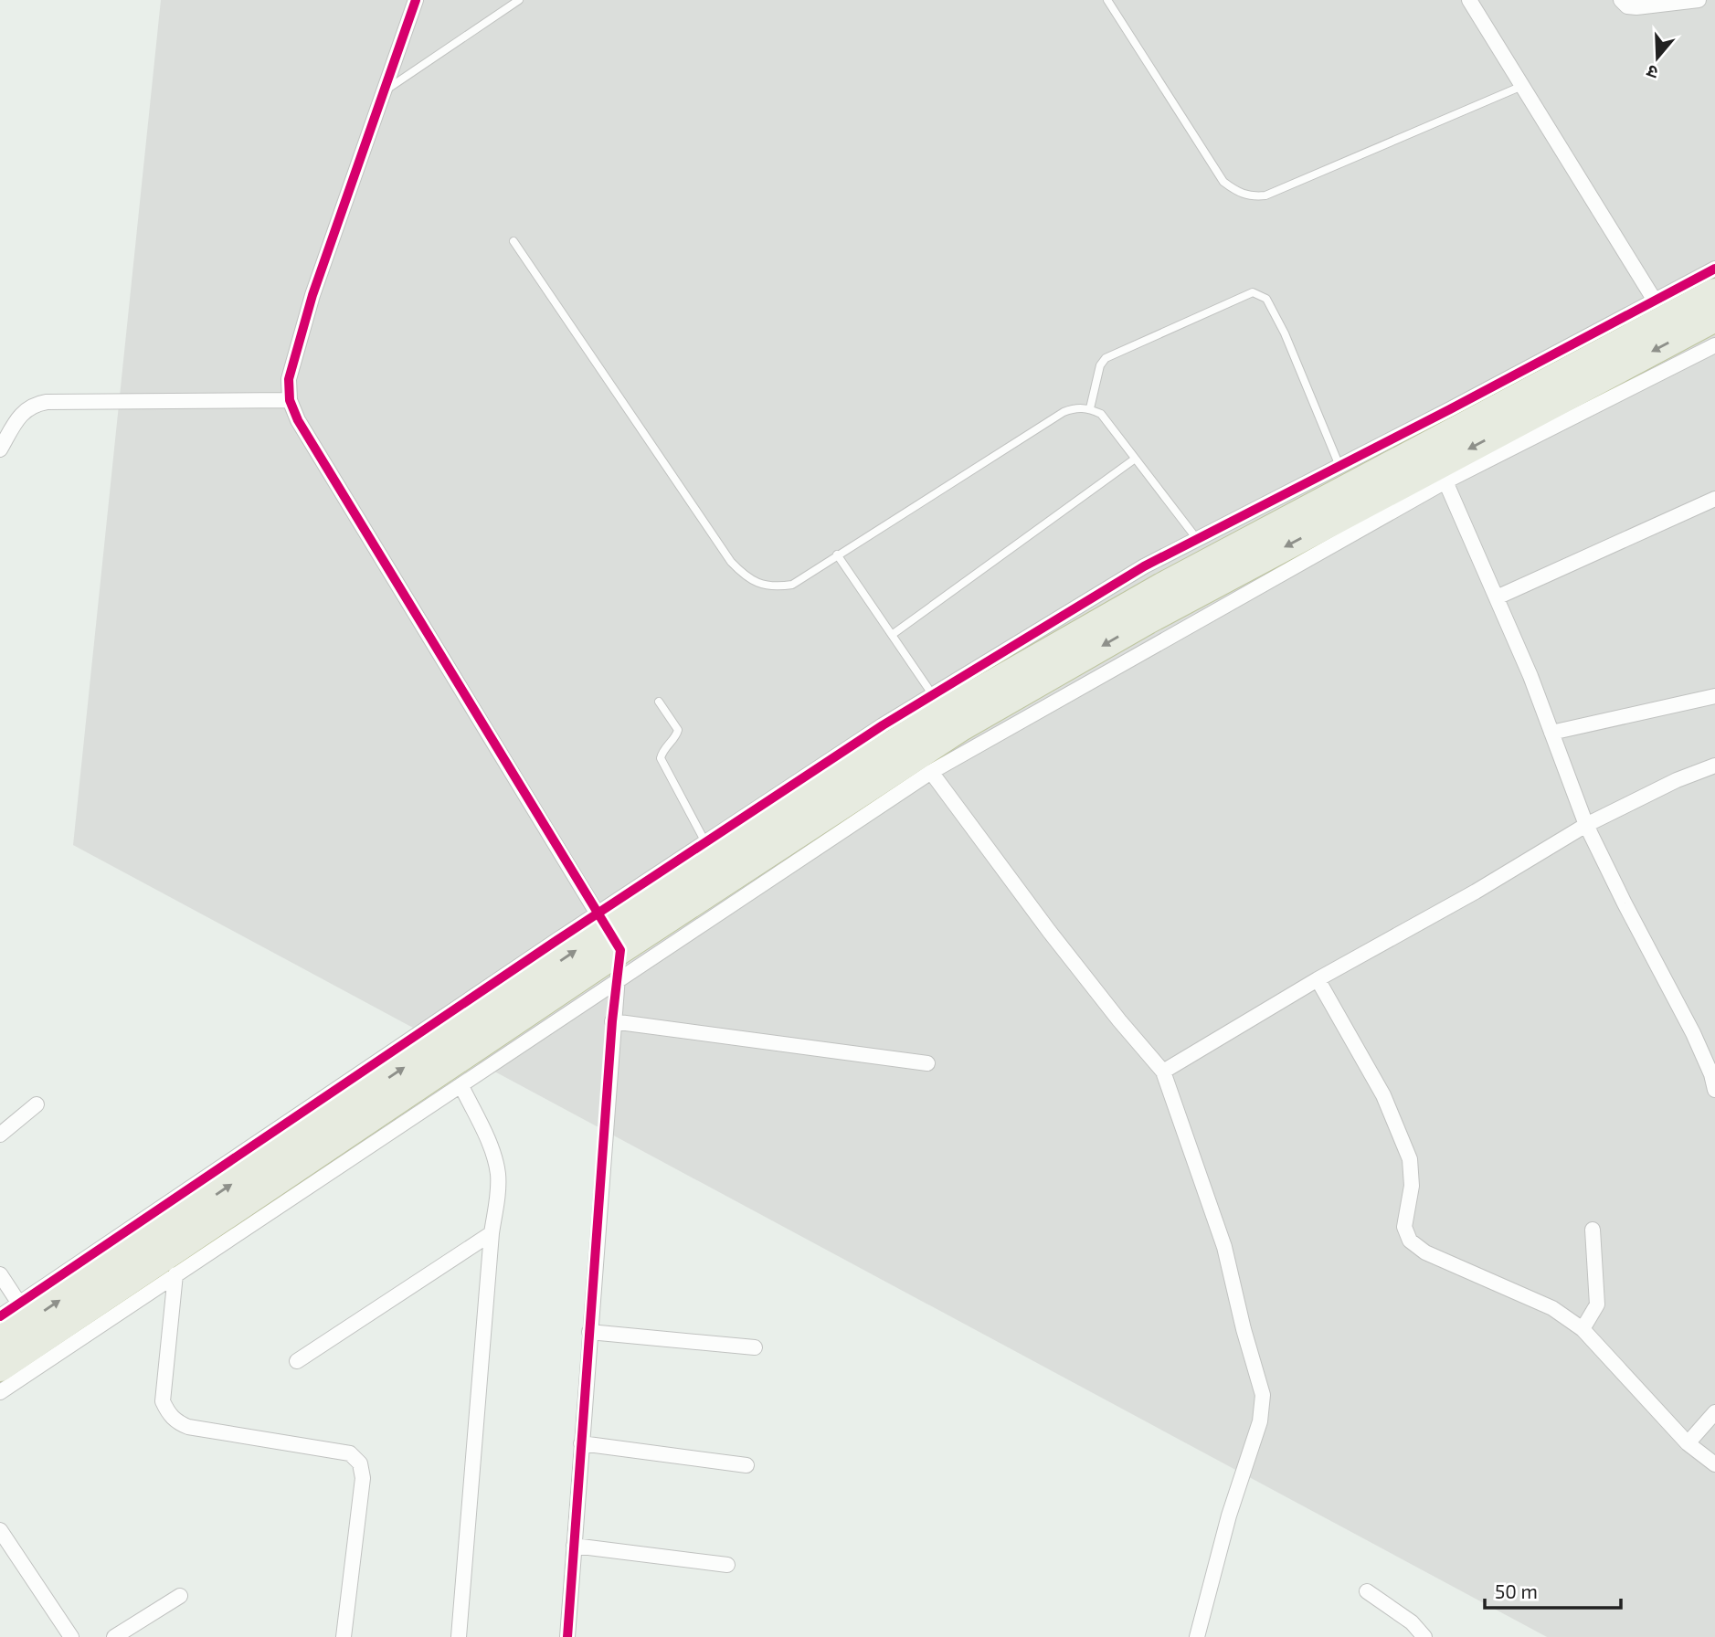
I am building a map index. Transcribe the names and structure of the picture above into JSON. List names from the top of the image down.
{
  "scale_bar": "50 m",
  "north": "bottom"
}
